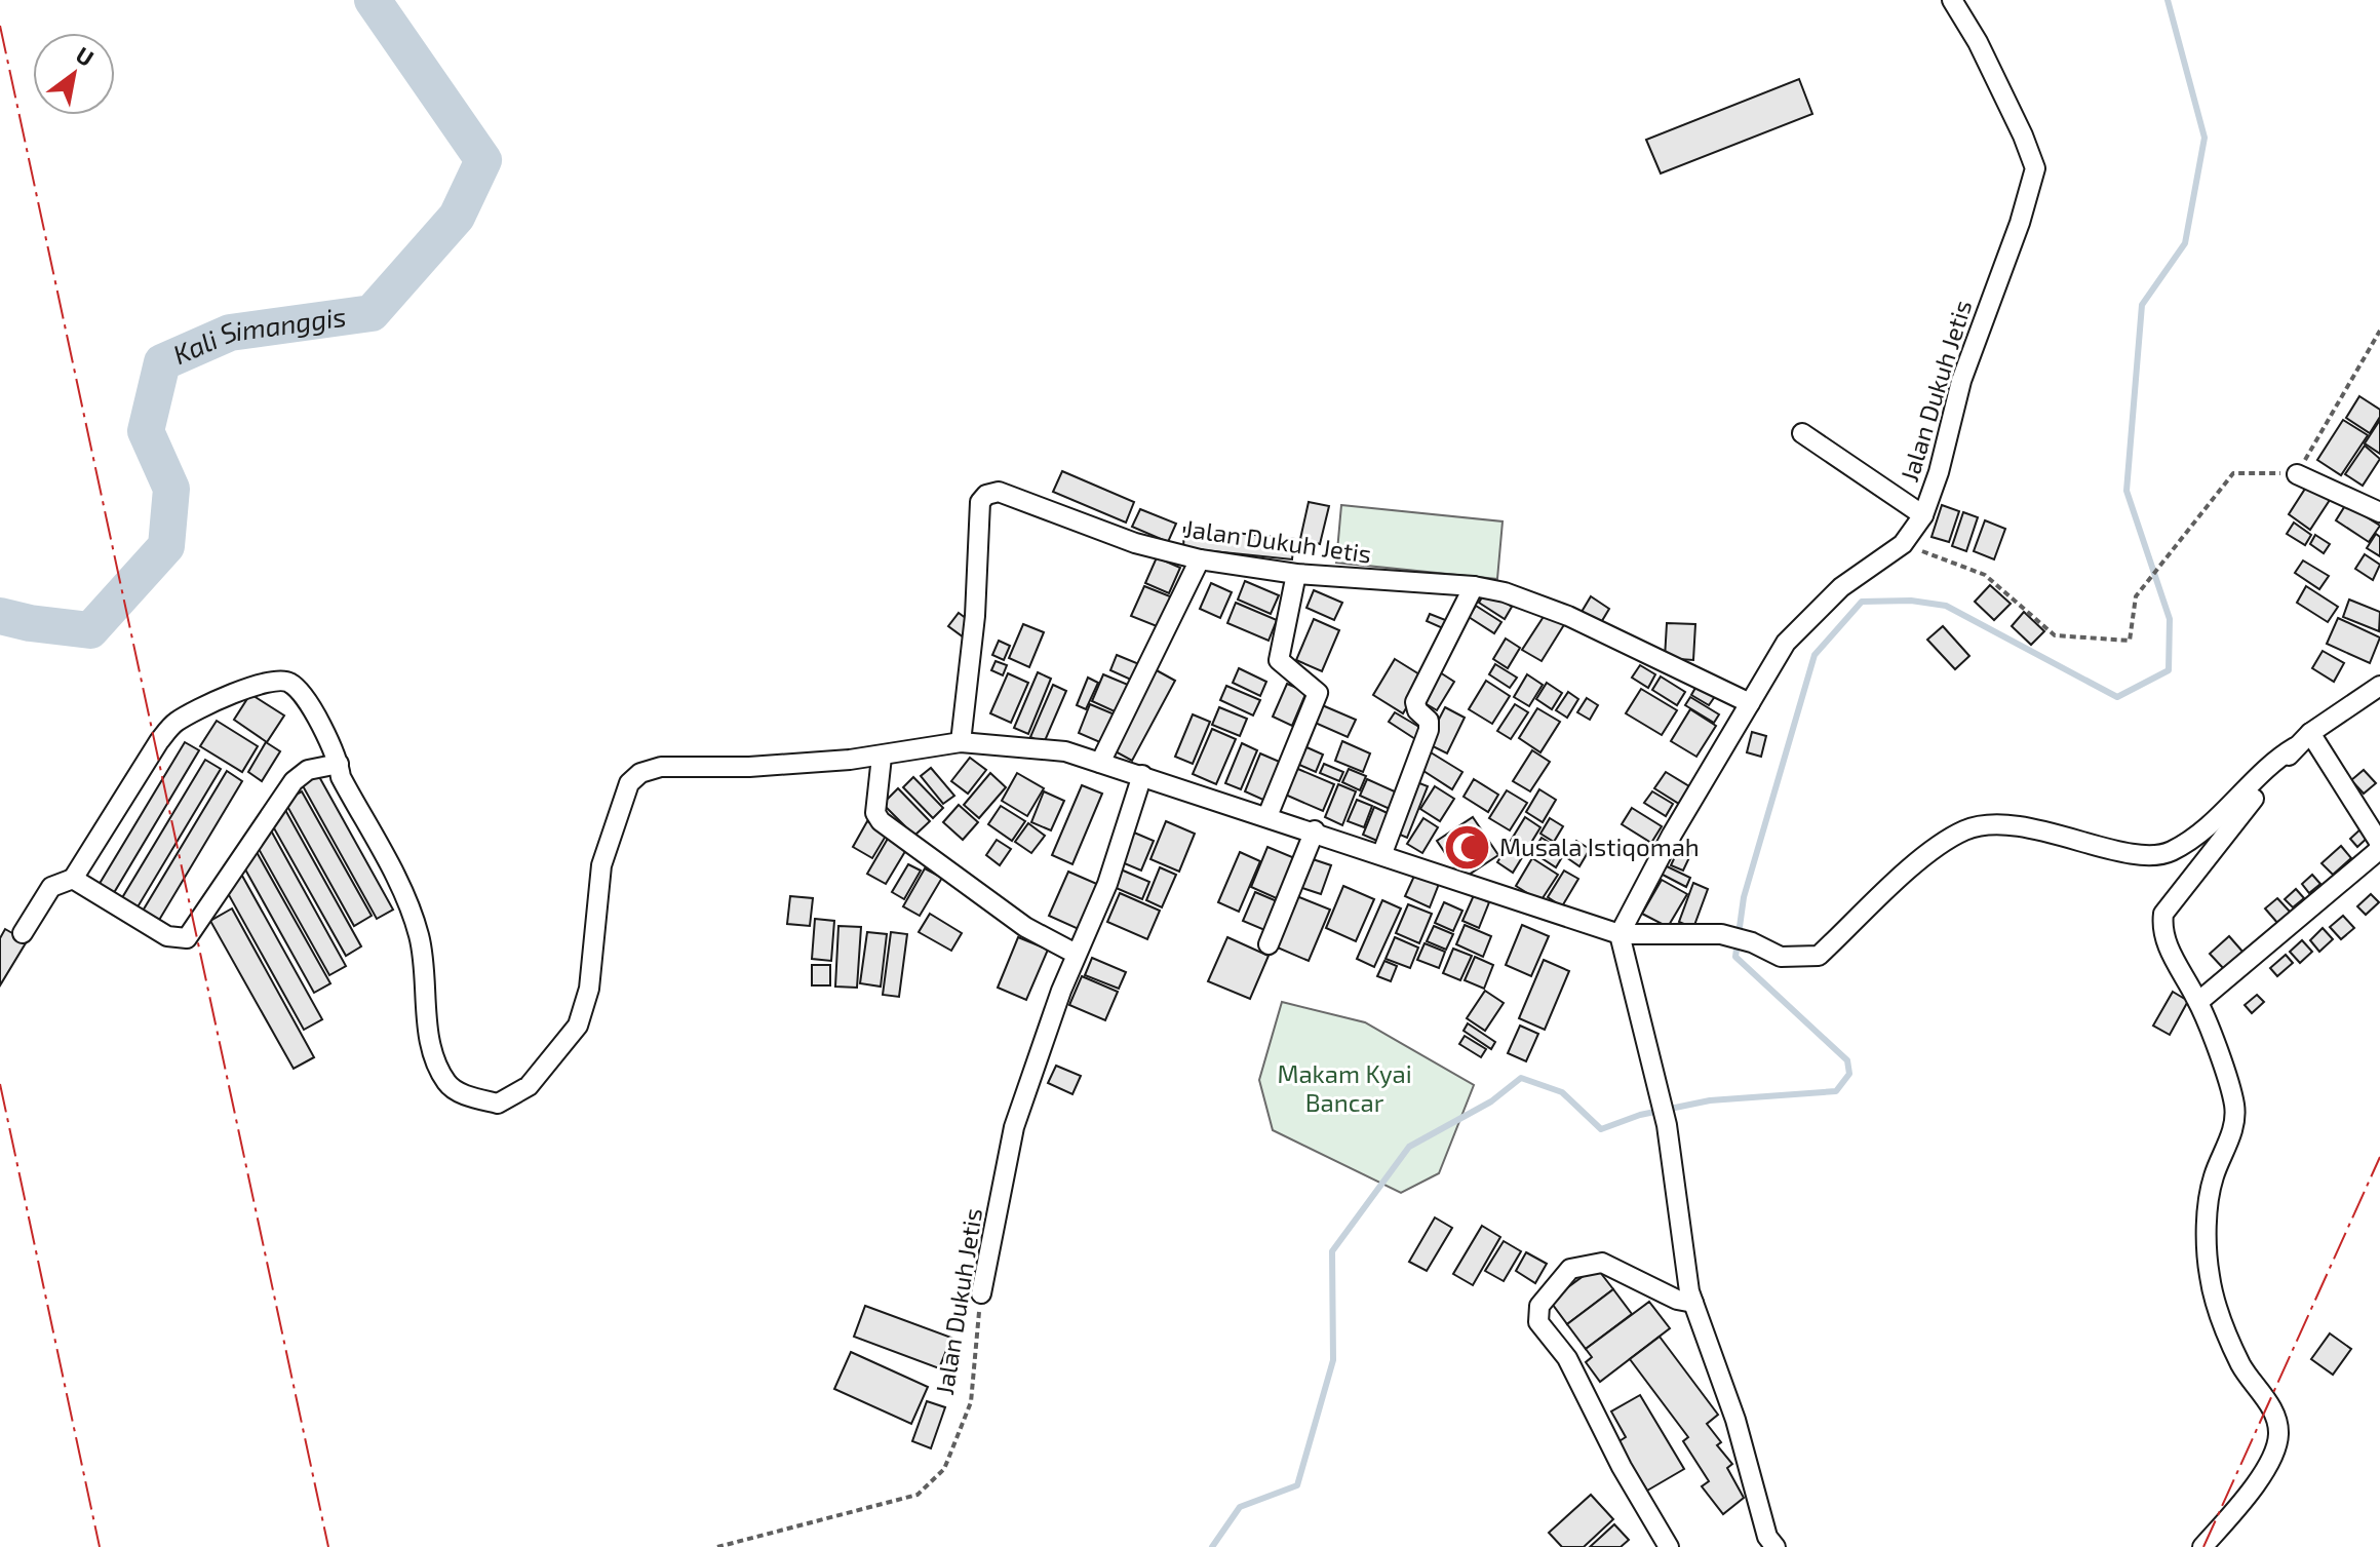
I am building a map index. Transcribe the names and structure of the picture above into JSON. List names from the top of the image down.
{
  "streets": {
    "street": ["Jalan Dukuh Jetis"]
  },
  "water": ["Kali Simanggis"],
  "parks": ["Makam Kyai Bancar"],
  "places": {
    "mosque": ["Musala Istiqomah"]
  },
  "north": "top right"
}
